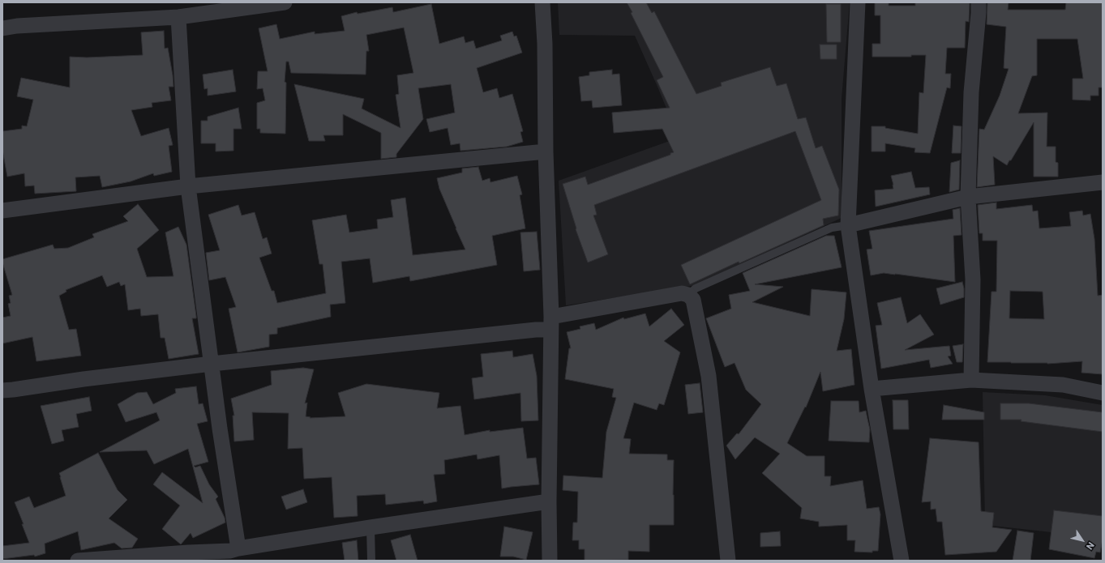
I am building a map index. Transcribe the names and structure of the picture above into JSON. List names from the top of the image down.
{
  "north": "bottom right"
}
